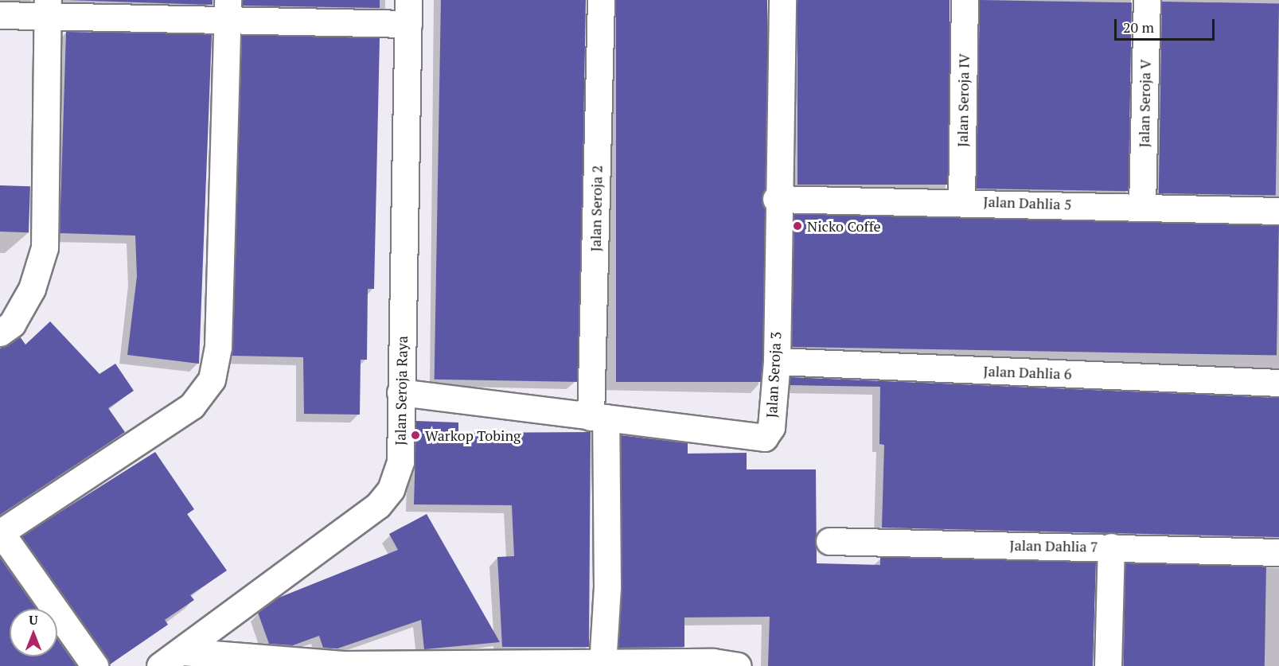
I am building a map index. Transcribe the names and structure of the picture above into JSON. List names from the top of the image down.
{
  "streets": {
    "street": [
      "Jalan Seroja IV",
      "Jalan Seroja V",
      "Jalan Dahlia 5",
      "Jalan Seroja 2",
      "Jalan Dahlia 6",
      "Jalan Seroja 3",
      "Jalan Seroja Raya",
      "Jalan Dahlia 7"
    ]
  },
  "crossings": [
    ["Jalan Seroja IV", "Jalan Dahlia 5"],
    ["Jalan Seroja V", "Jalan Dahlia 5"],
    ["Jalan Dahlia 5", "Jalan Seroja 3"],
    ["Jalan Seroja 2", "Jalan Seroja 3"],
    ["Jalan Dahlia 6", "Jalan Seroja 3"],
    ["Jalan Seroja 3", "Jalan Seroja Raya"]
  ],
  "places": ["Nicko Coffe", "Warkop Tobing"],
  "scale_bar": "20 m",
  "north": "top"
}
